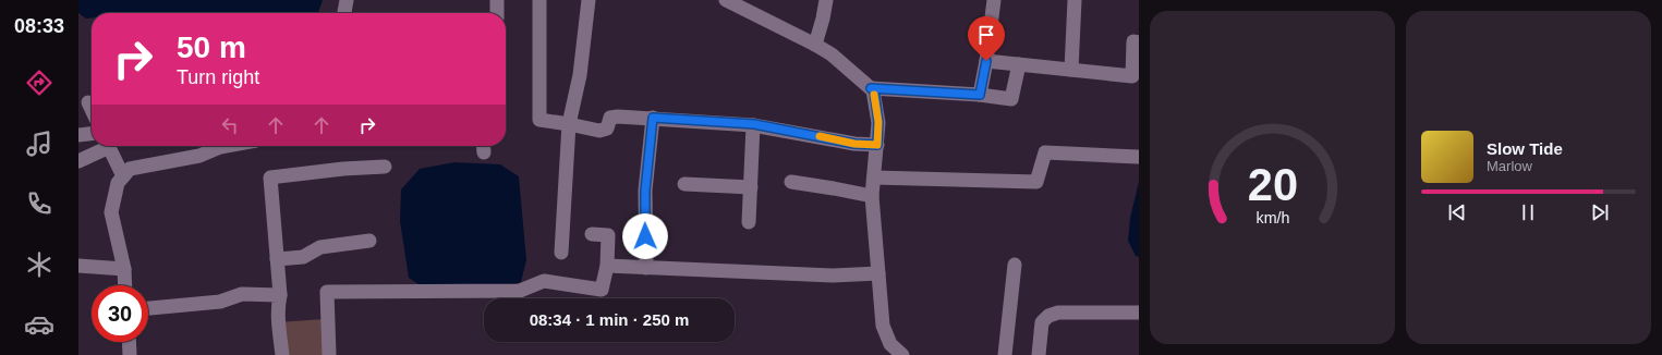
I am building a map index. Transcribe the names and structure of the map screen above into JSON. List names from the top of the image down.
{
  "page": {
    "tabs": "08:33",
    "turn": ["50 m", "Turn right"],
    "song": ["Slow Tide", "Marlow"],
    "limit": "30",
    "trip": "08:34 · 1 min · 250 m",
    "gauge": ["20", "km/h"]
  }
}
